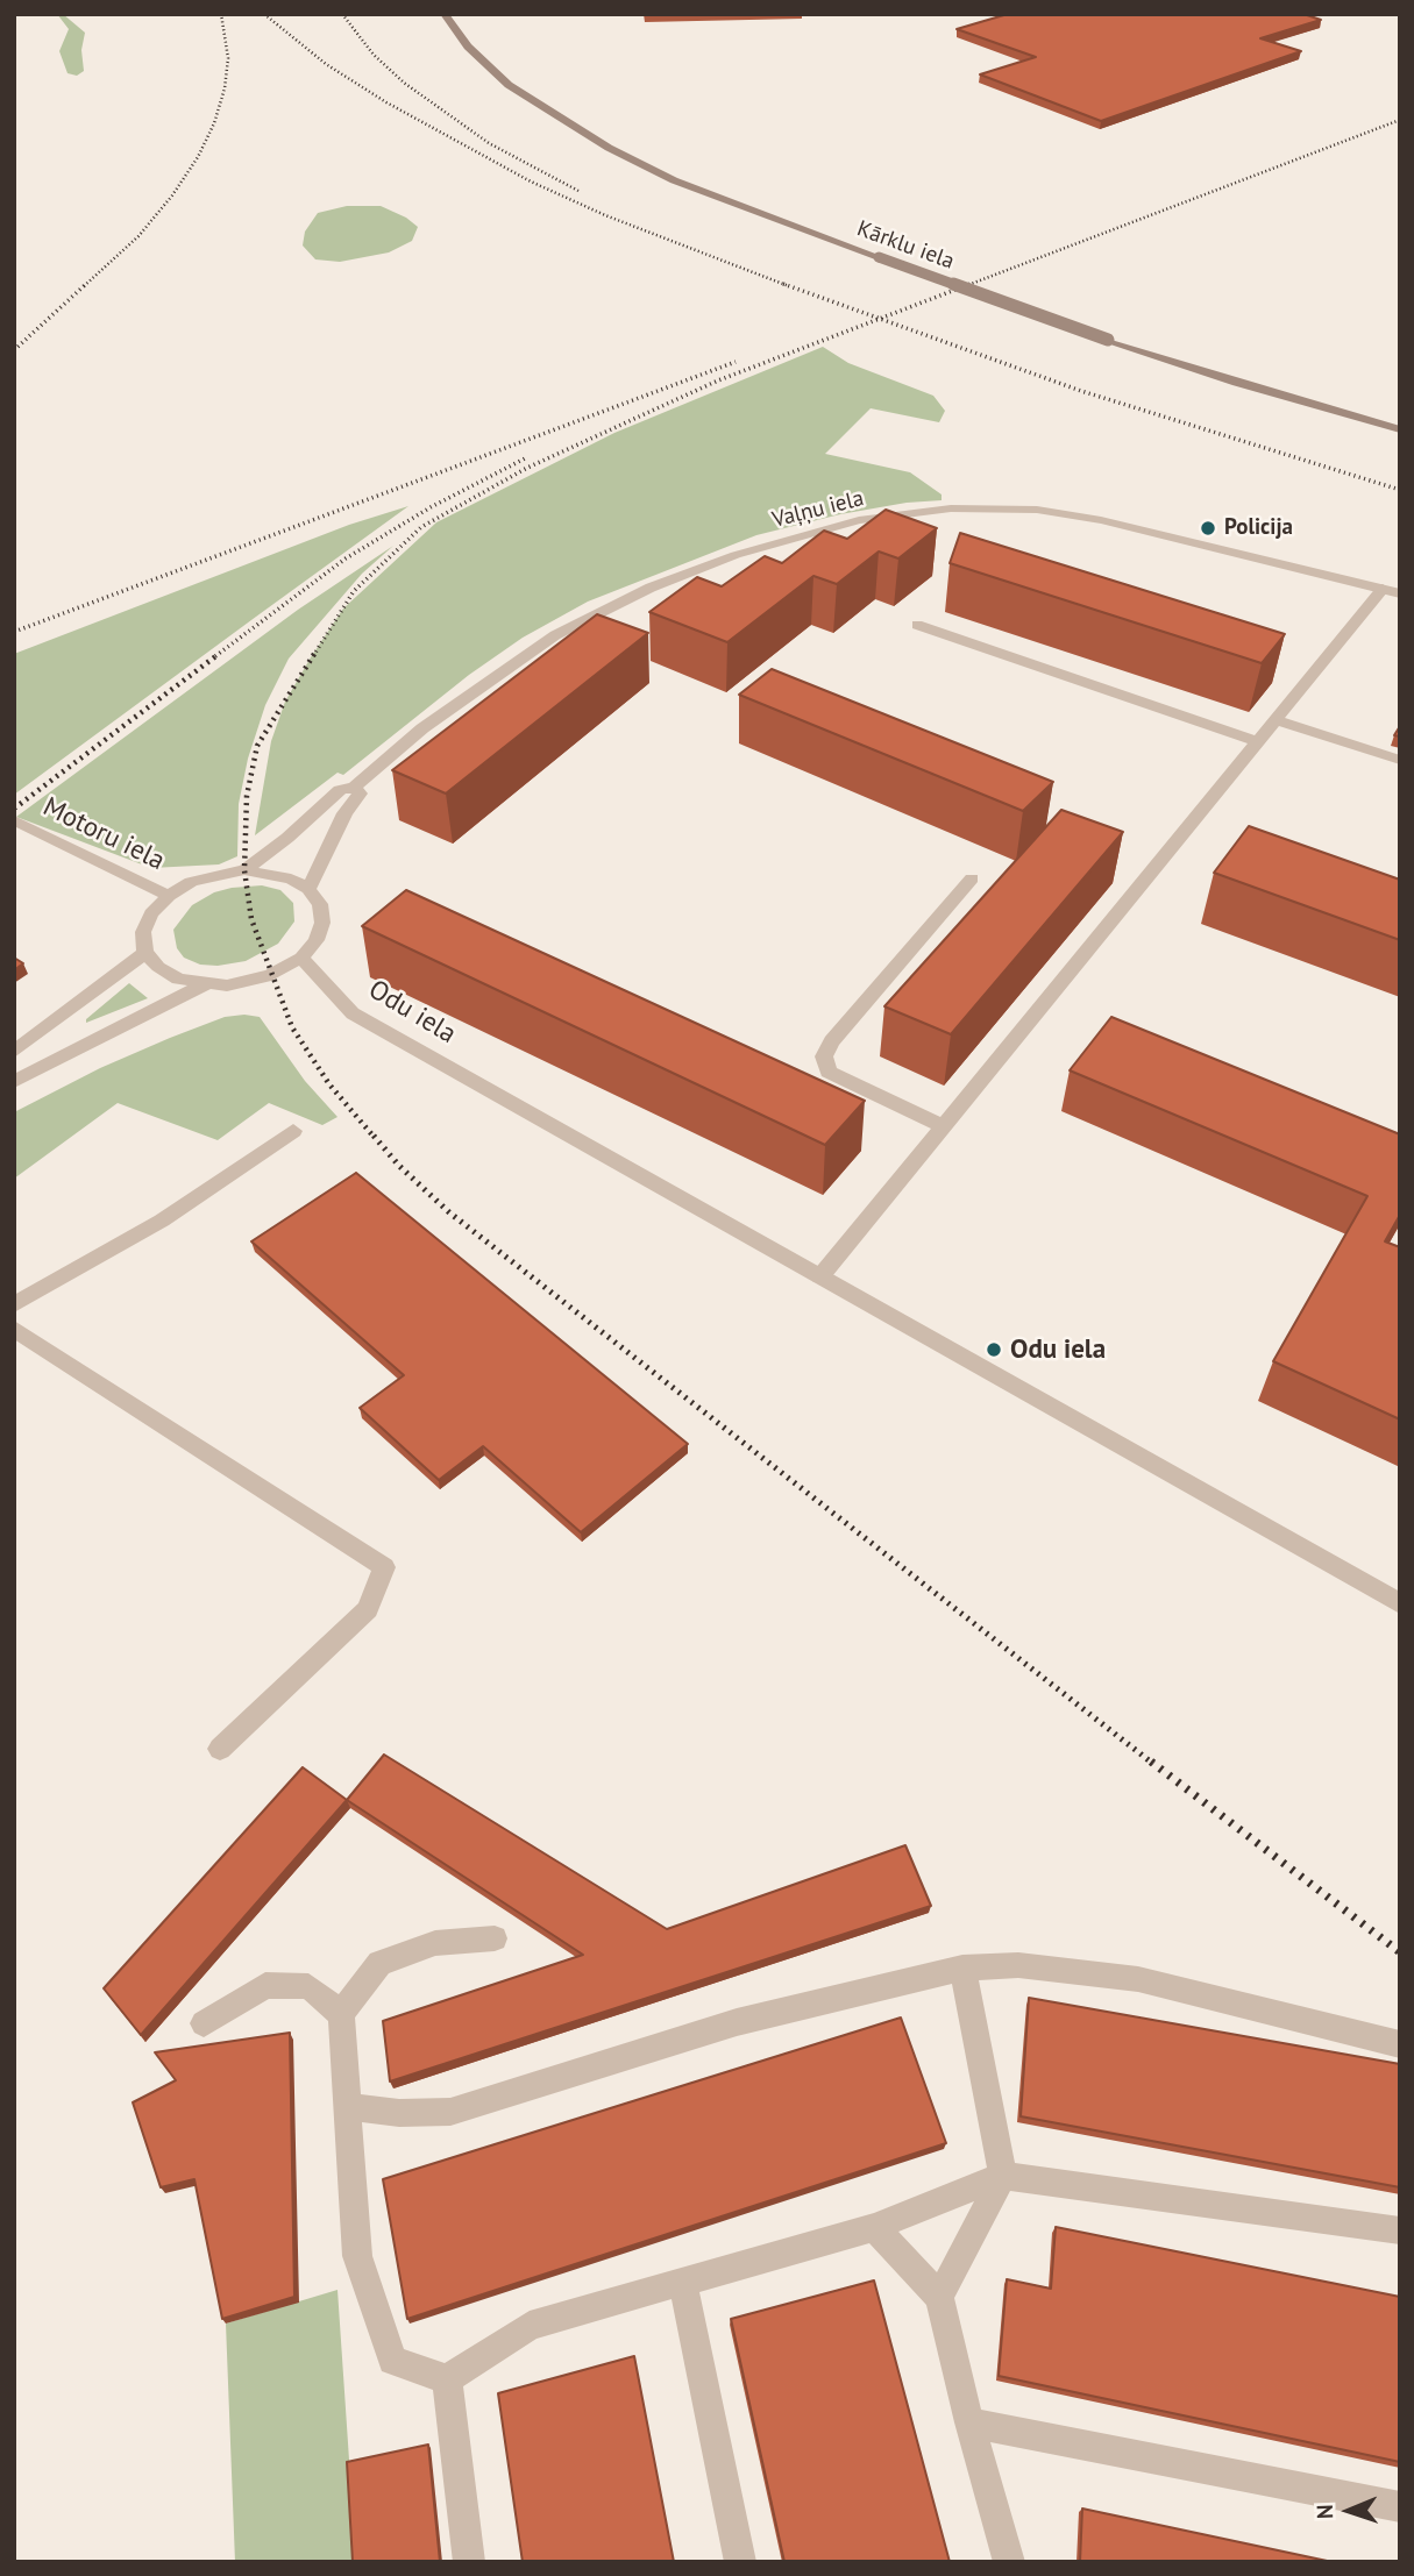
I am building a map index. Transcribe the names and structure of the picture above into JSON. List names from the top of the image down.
{
  "streets": {
    "street": [
      "Kārklu iela",
      "Vaļņu iela",
      "Motoru iela",
      "Odu iela"
    ]
  },
  "crossings": [
    ["Vaļņu iela", "Motoru iela"],
    ["Vaļņu iela", "Odu iela"],
    ["Motoru iela", "Odu iela"]
  ],
  "places": ["Policija", "Odu iela"],
  "north": "left"
}
